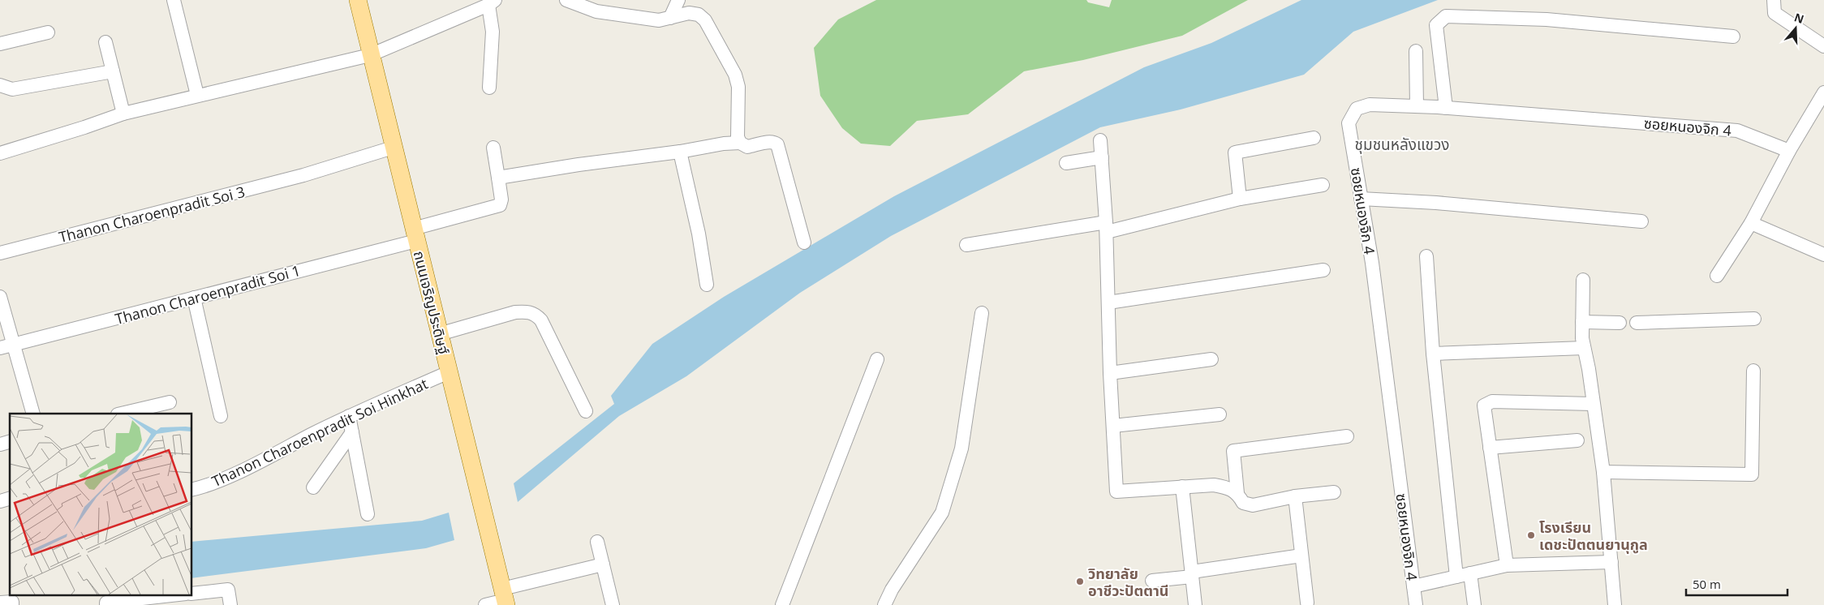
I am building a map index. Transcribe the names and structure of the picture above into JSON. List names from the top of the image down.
{
  "streets": {
    "main road": ["ถนนเจริญประดิษฐ์"],
    "street": [
      "ซอยหนองจิก 4",
      "Thanon Charoenpradit Soi 3",
      "Thanon Charoenpradit Soi 1",
      "Thanon Charoenpradit Soi Hinkhat"
    ]
  },
  "crossings": [
    ["Thanon Charoenpradit Soi 3", "ถนนเจริญประดิษฐ์"],
    ["Thanon Charoenpradit Soi 1", "ถนนเจริญประดิษฐ์"],
    ["ถนนเจริญประดิษฐ์", "Thanon Charoenpradit Soi Hinkhat"]
  ],
  "districts": ["ชุมชนหลังแขวง"],
  "places": ["โรงเรียน เดชะปัตตนยานุกูล", "วิทยาลัย อาชีวะปัตตานี"],
  "scale_bar": "50 m",
  "north": "top"
}
